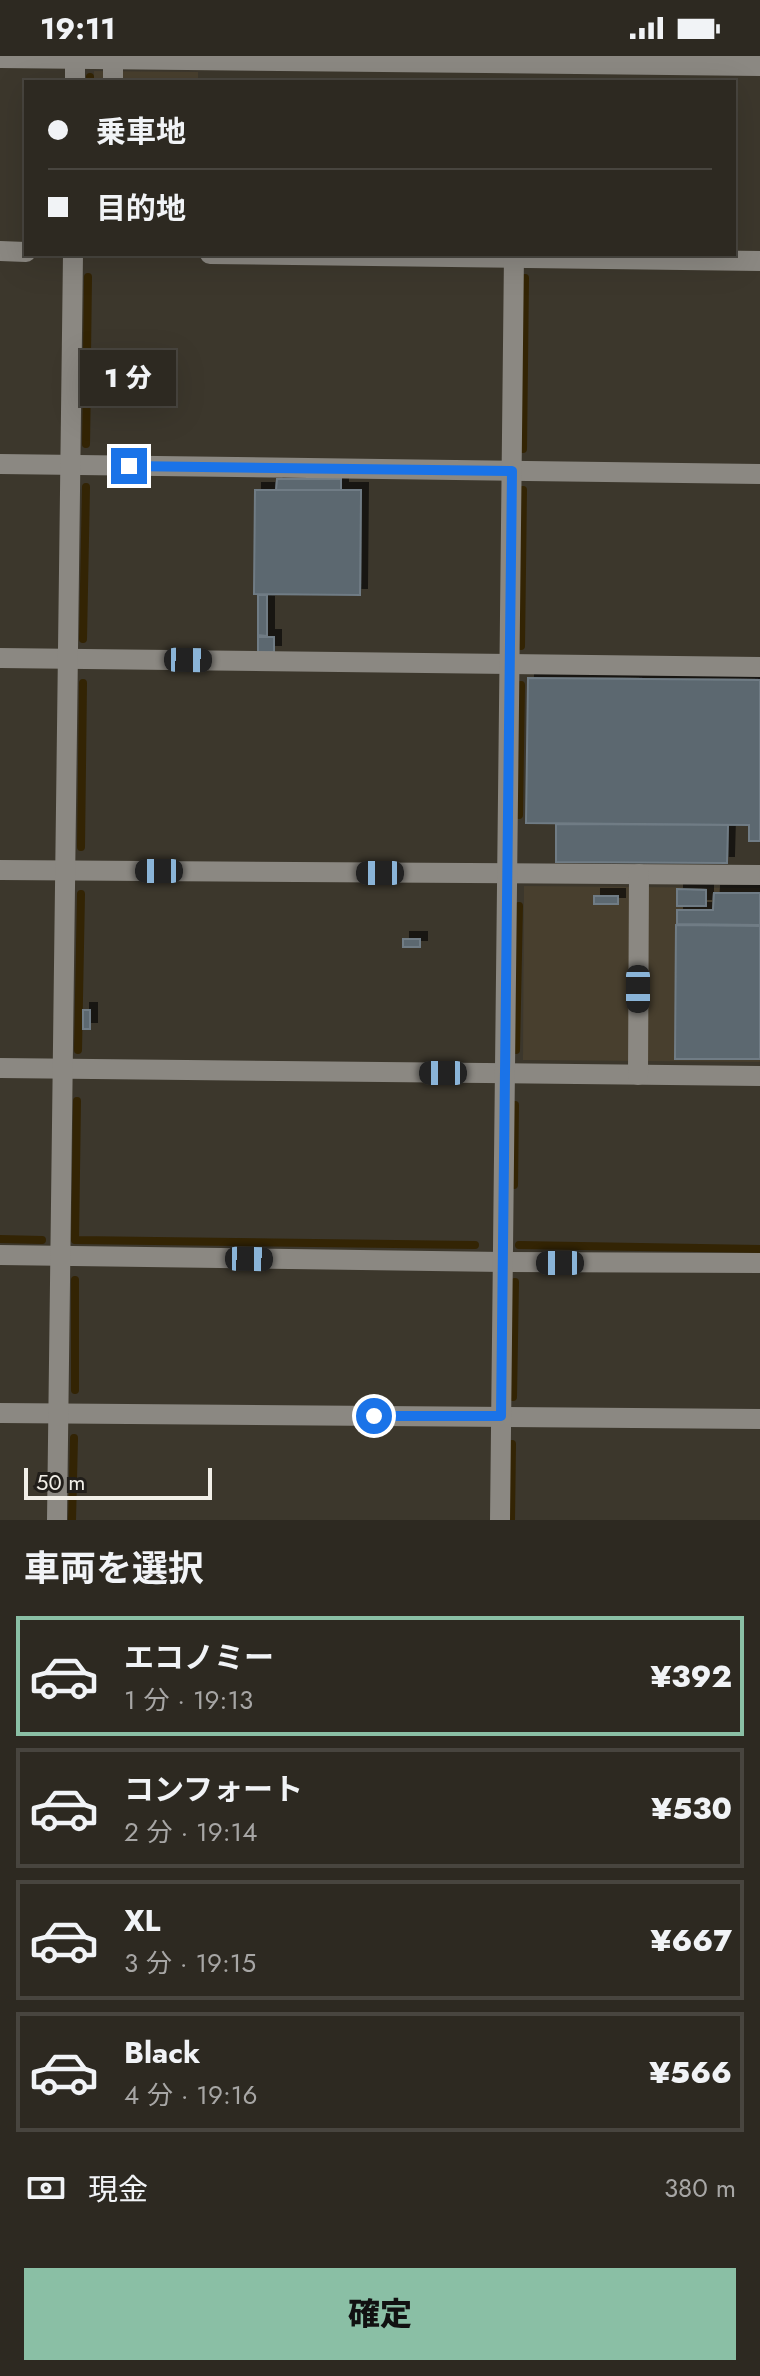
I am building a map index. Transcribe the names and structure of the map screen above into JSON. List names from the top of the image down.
{
  "scale_bar": "50 m",
  "page": {
    "status": "19:11",
    "banner": ["乗車地", "目的地"],
    "bubble": "1 分",
    "scale": "50 m",
    "heading": "車両を選択",
    "list": [
      {
        "name": "エコノミー",
        "note": "1 分 · 19:13",
        "value": "¥392"
      },
      {
        "name": "コンフォート",
        "note": "2 分 · 19:14",
        "value": "¥530"
      },
      {
        "name": "XL",
        "note": "3 分 · 19:15",
        "value": "¥667"
      },
      {
        "name": "Black",
        "note": "4 分 · 19:16",
        "value": "¥566"
      }
    ],
    "pay": ["現金", "380 m"],
    "buttons": "確定"
  }
}
